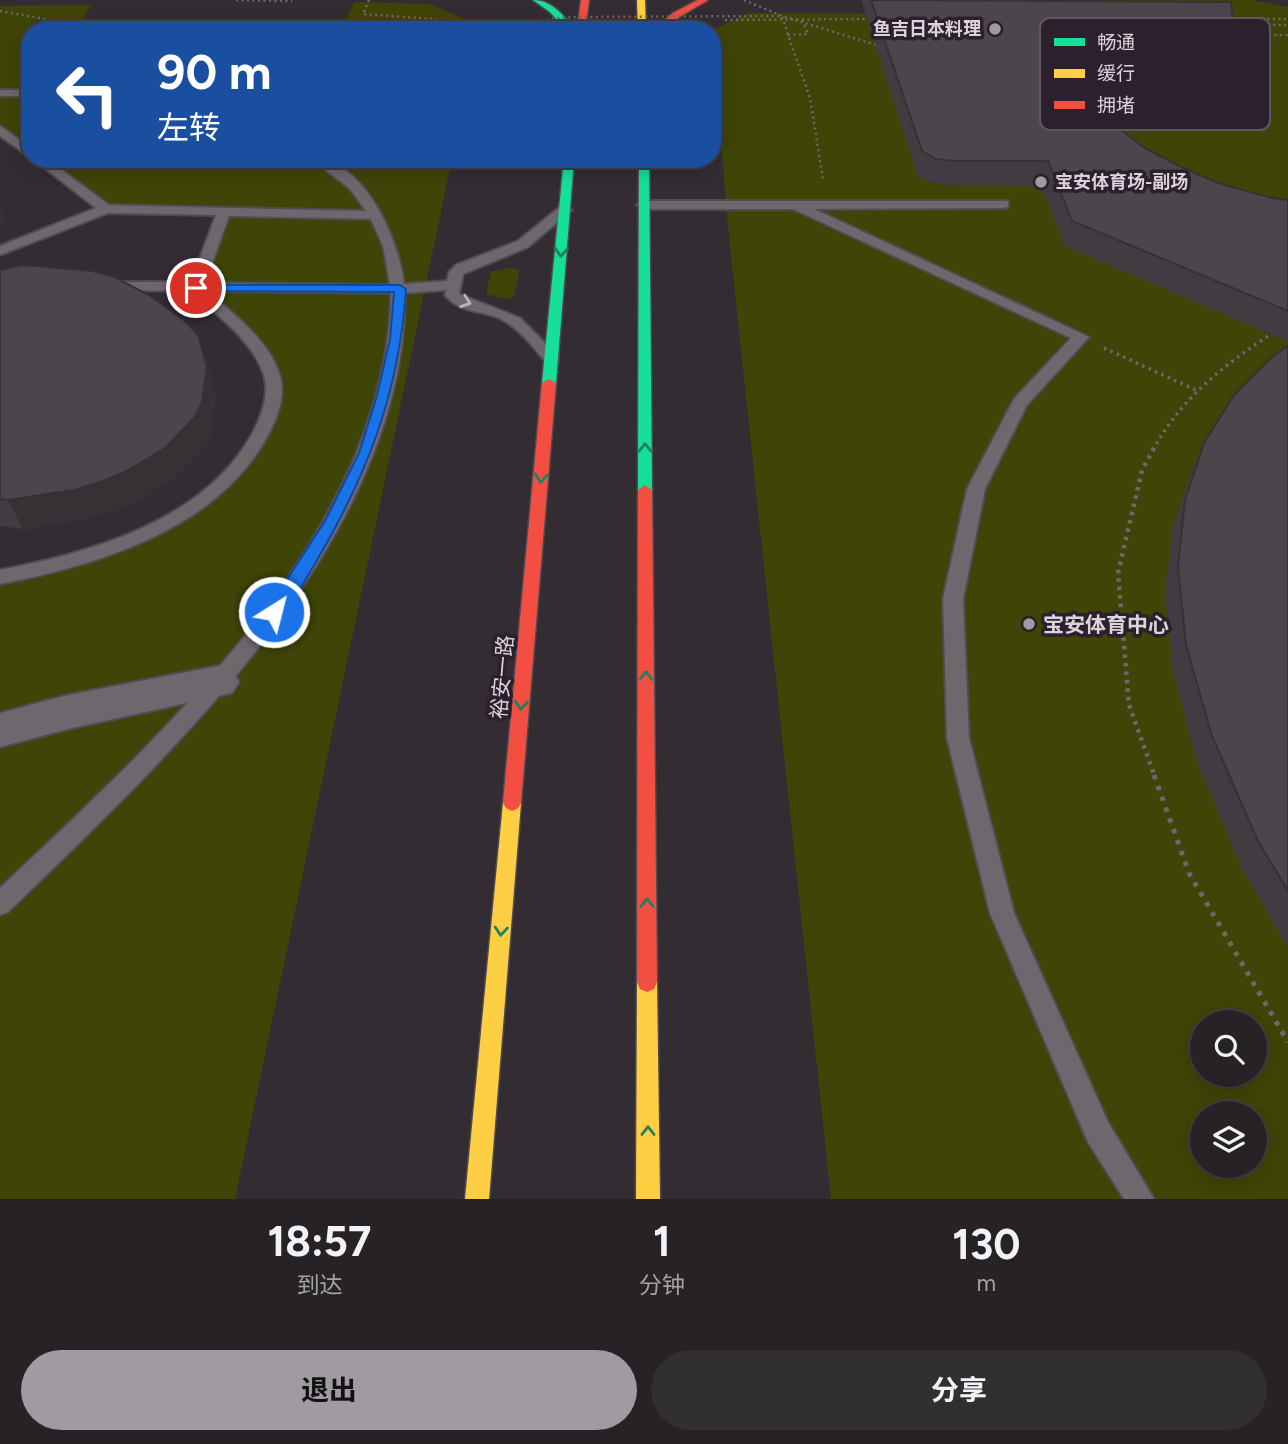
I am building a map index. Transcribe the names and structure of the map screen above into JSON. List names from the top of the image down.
{
  "streets": {
    "main road": ["裕安一路"]
  },
  "places": ["鱼吉日本料理", "宝安体育场-副场", "宝安体育中心"],
  "legend": ["畅通", "缓行", "拥堵"],
  "page": {
    "turn": ["90 m", "左转"],
    "eta": [
      "18:57",
      "到达",
      "1",
      "分钟",
      "130",
      "m"
    ],
    "buttons": ["退出", "分享"]
  }
}
